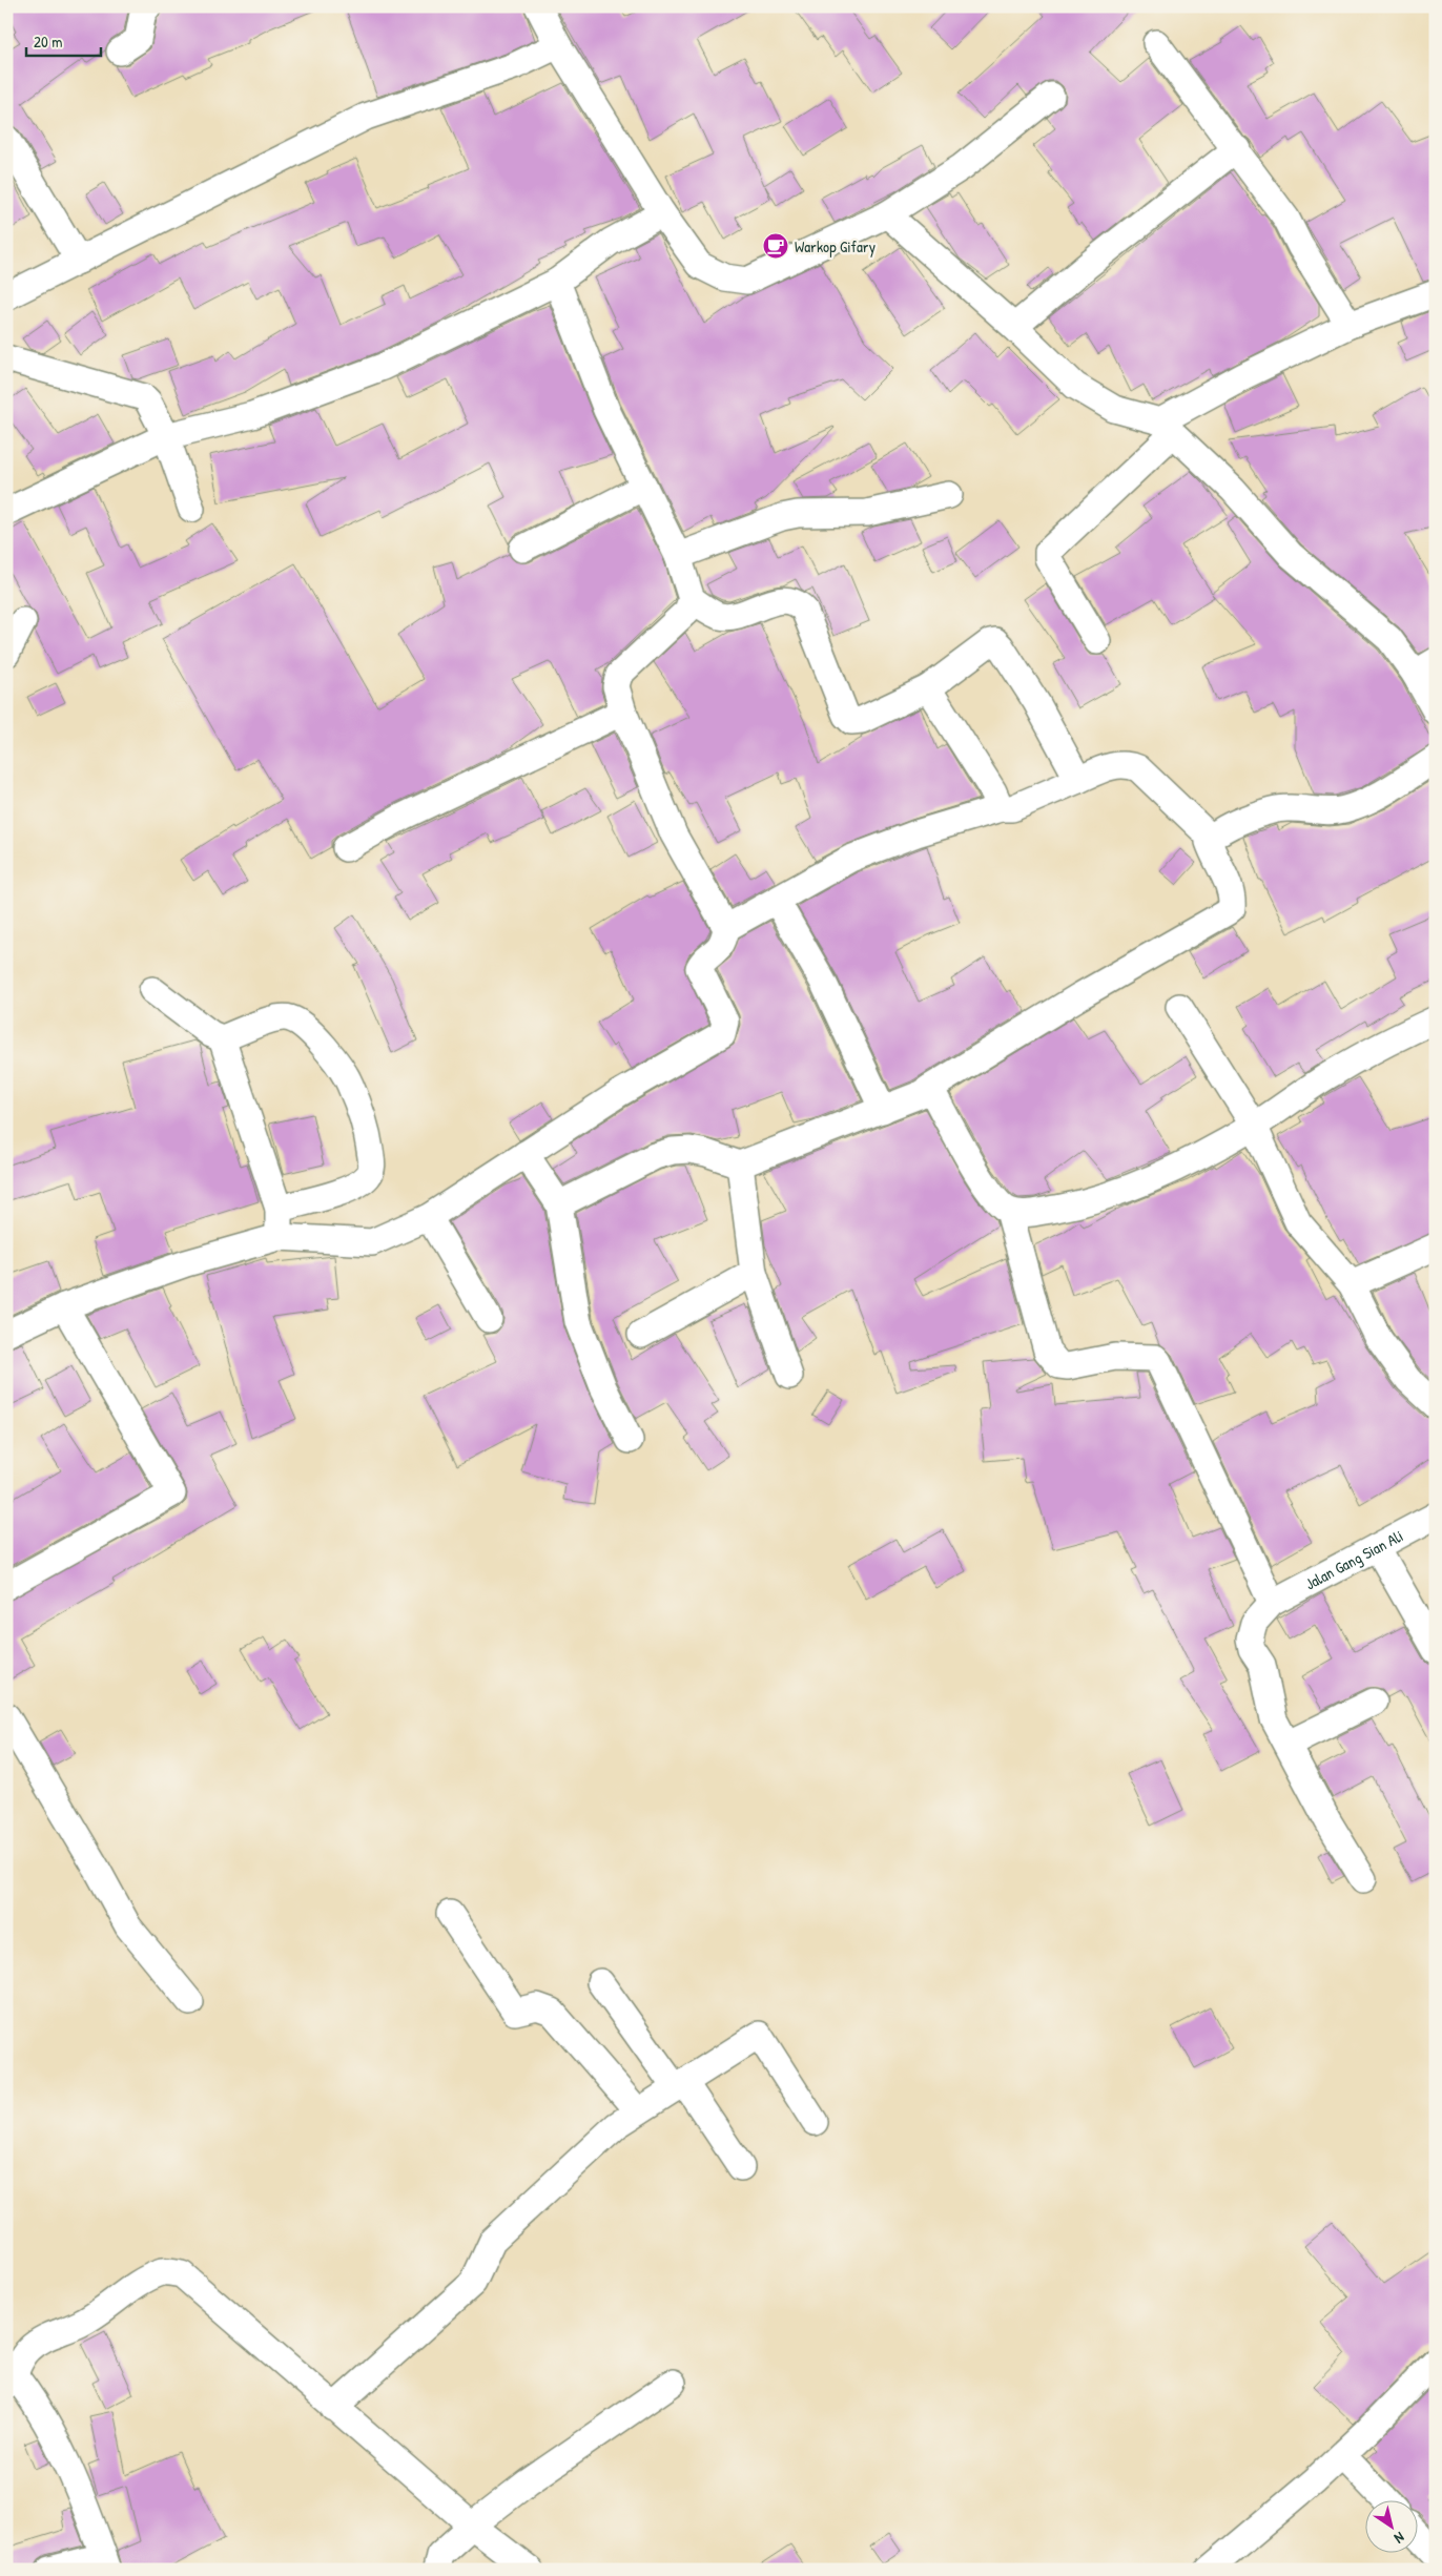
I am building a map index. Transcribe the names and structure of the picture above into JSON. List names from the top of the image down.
{
  "streets": {
    "street": ["Jalan Gang Sian Ali"]
  },
  "places": {
    "cafe": ["Warkop Gifary"]
  },
  "scale_bar": "20 m",
  "north": "bottom right"
}
